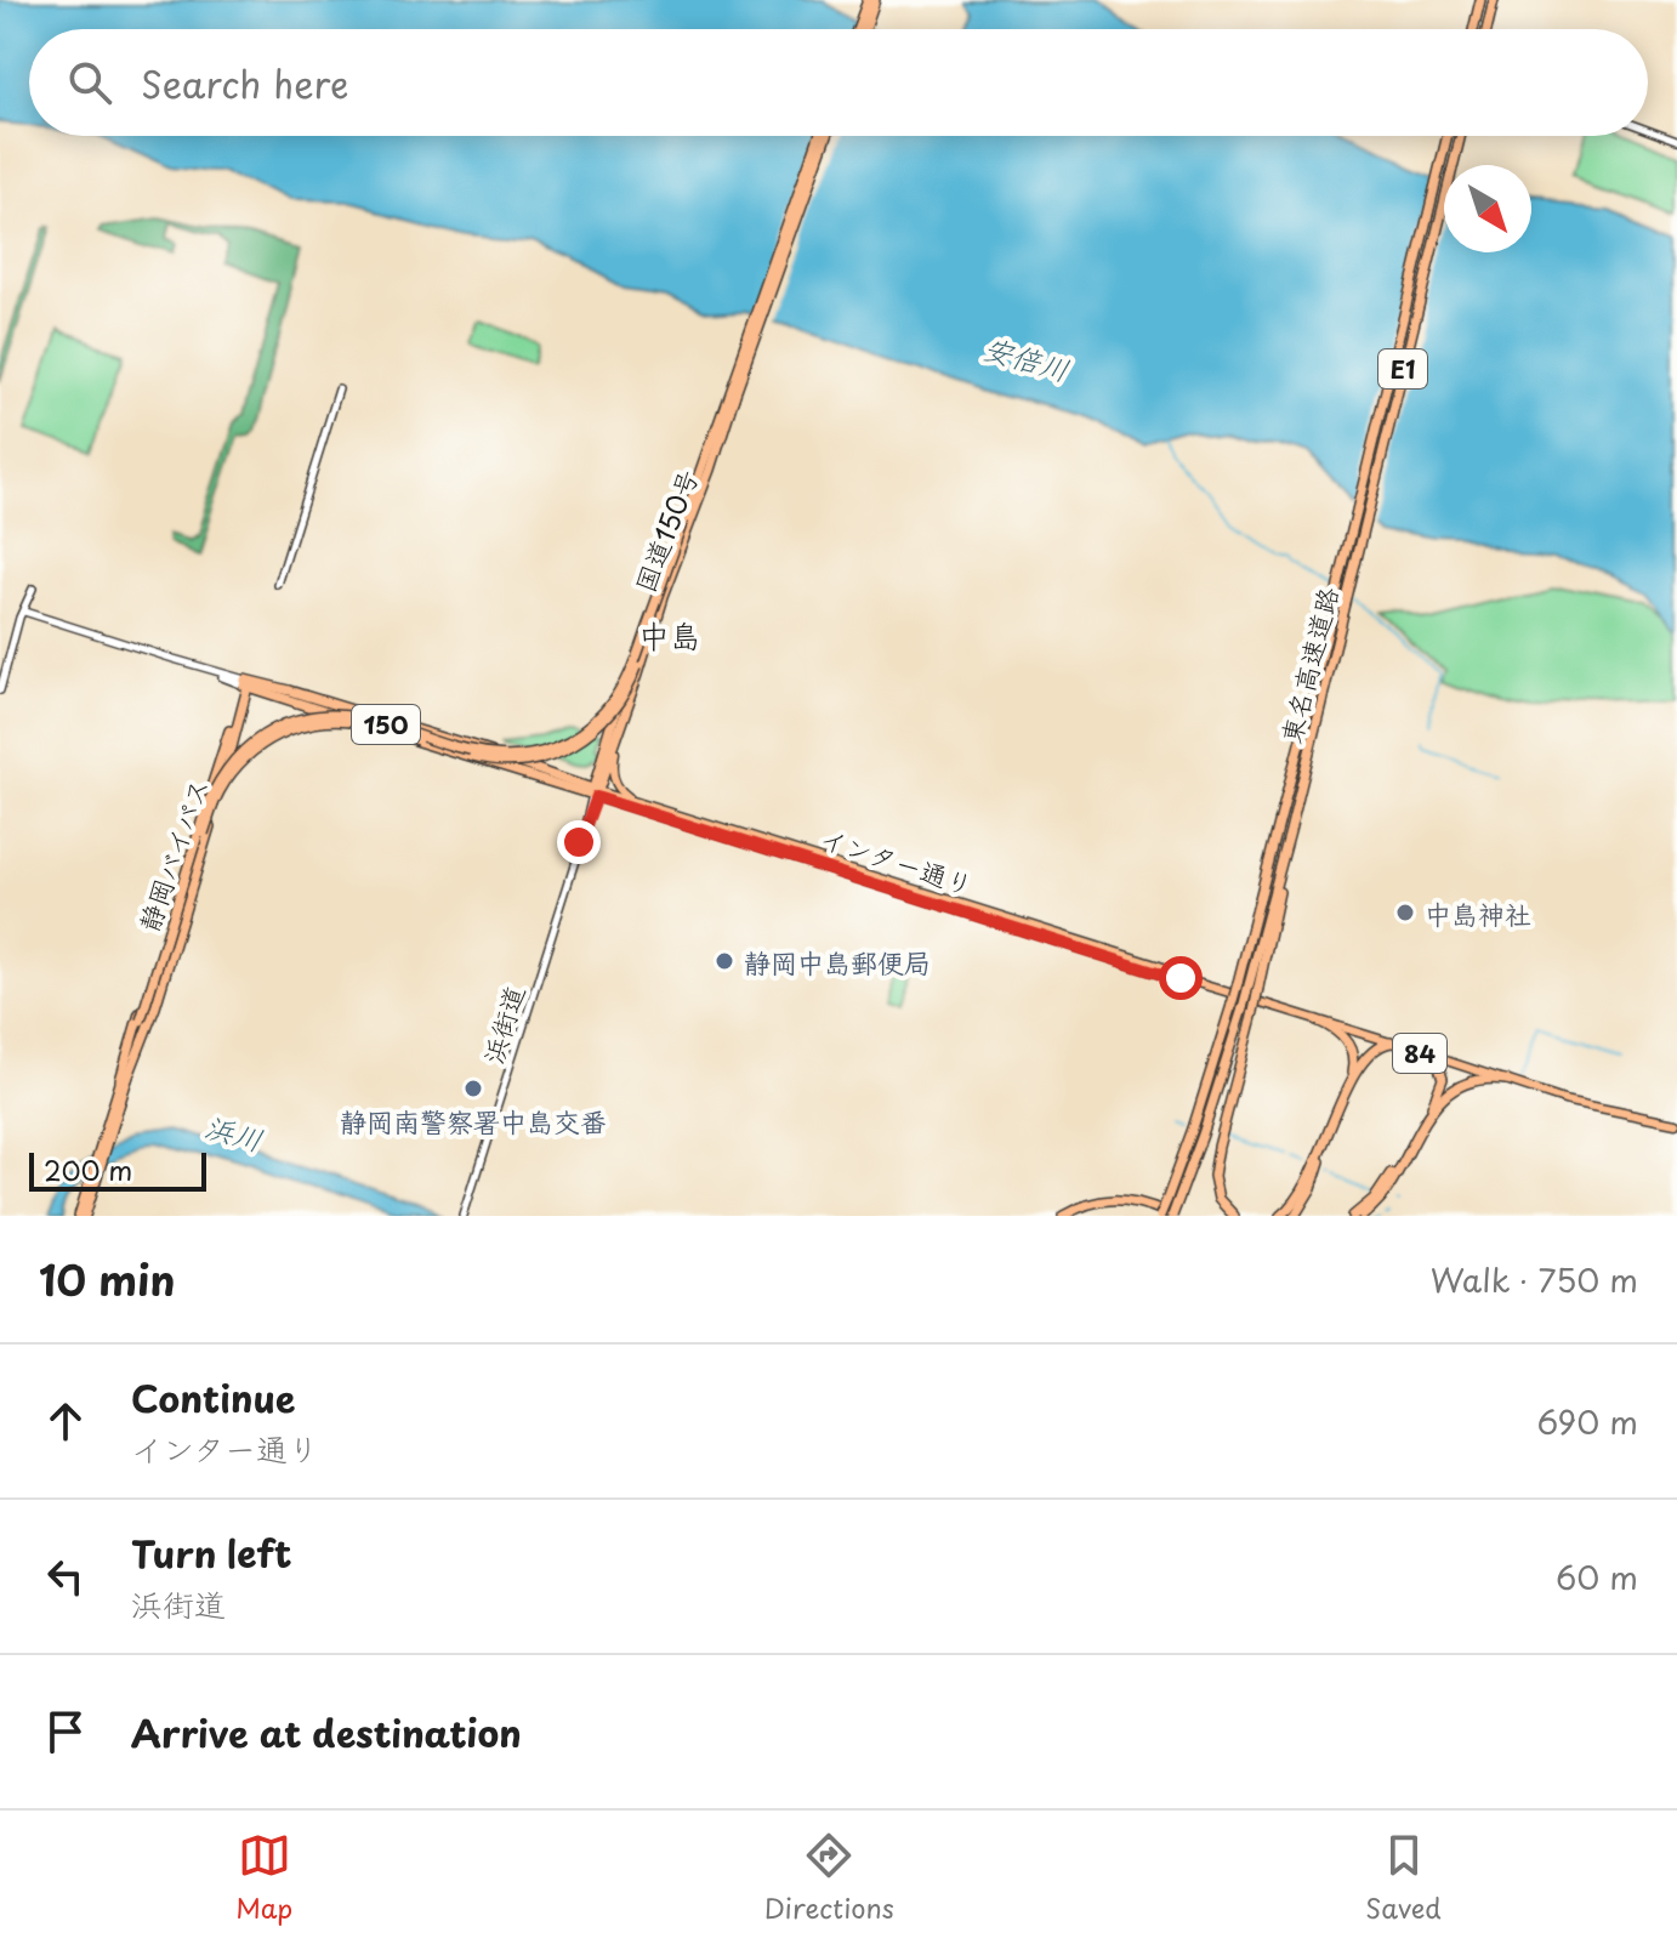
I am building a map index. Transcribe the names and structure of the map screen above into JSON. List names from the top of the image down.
{
  "streets": {
    "highway": [
      "E1",
      "国道150号",
      "東名高速道路",
      "150",
      "静岡バイパス"
    ],
    "main road": ["インター通り", "84"],
    "street": ["浜街道"]
  },
  "crossings": [
    ["国道150号", "150"],
    ["国道150号", "静岡バイパス"],
    ["国道150号", "インター通り"],
    ["国道150号", "浜街道"],
    ["150", "静岡バイパス"],
    ["150", "インター通り"],
    ["150", "浜街道"],
    ["インター通り", "浜街道"]
  ],
  "districts": ["中島"],
  "water": ["安倍川", "浜川"],
  "places": ["中島神社", "静岡中島郵便局", "静岡南警察署中島交番"],
  "scale_bar": "200 m",
  "north": "bottom right",
  "page": {
    "search": "Search here",
    "scale": "200 m",
    "heading": ["10 min", "Walk · 750 m"],
    "list": [
      ["Continue", "インター通り", "690 m"],
      ["Turn left", "浜街道", "60 m"],
      "Arrive at destination"
    ],
    "nav": ["Map", "Directions", "Saved"]
  }
}
